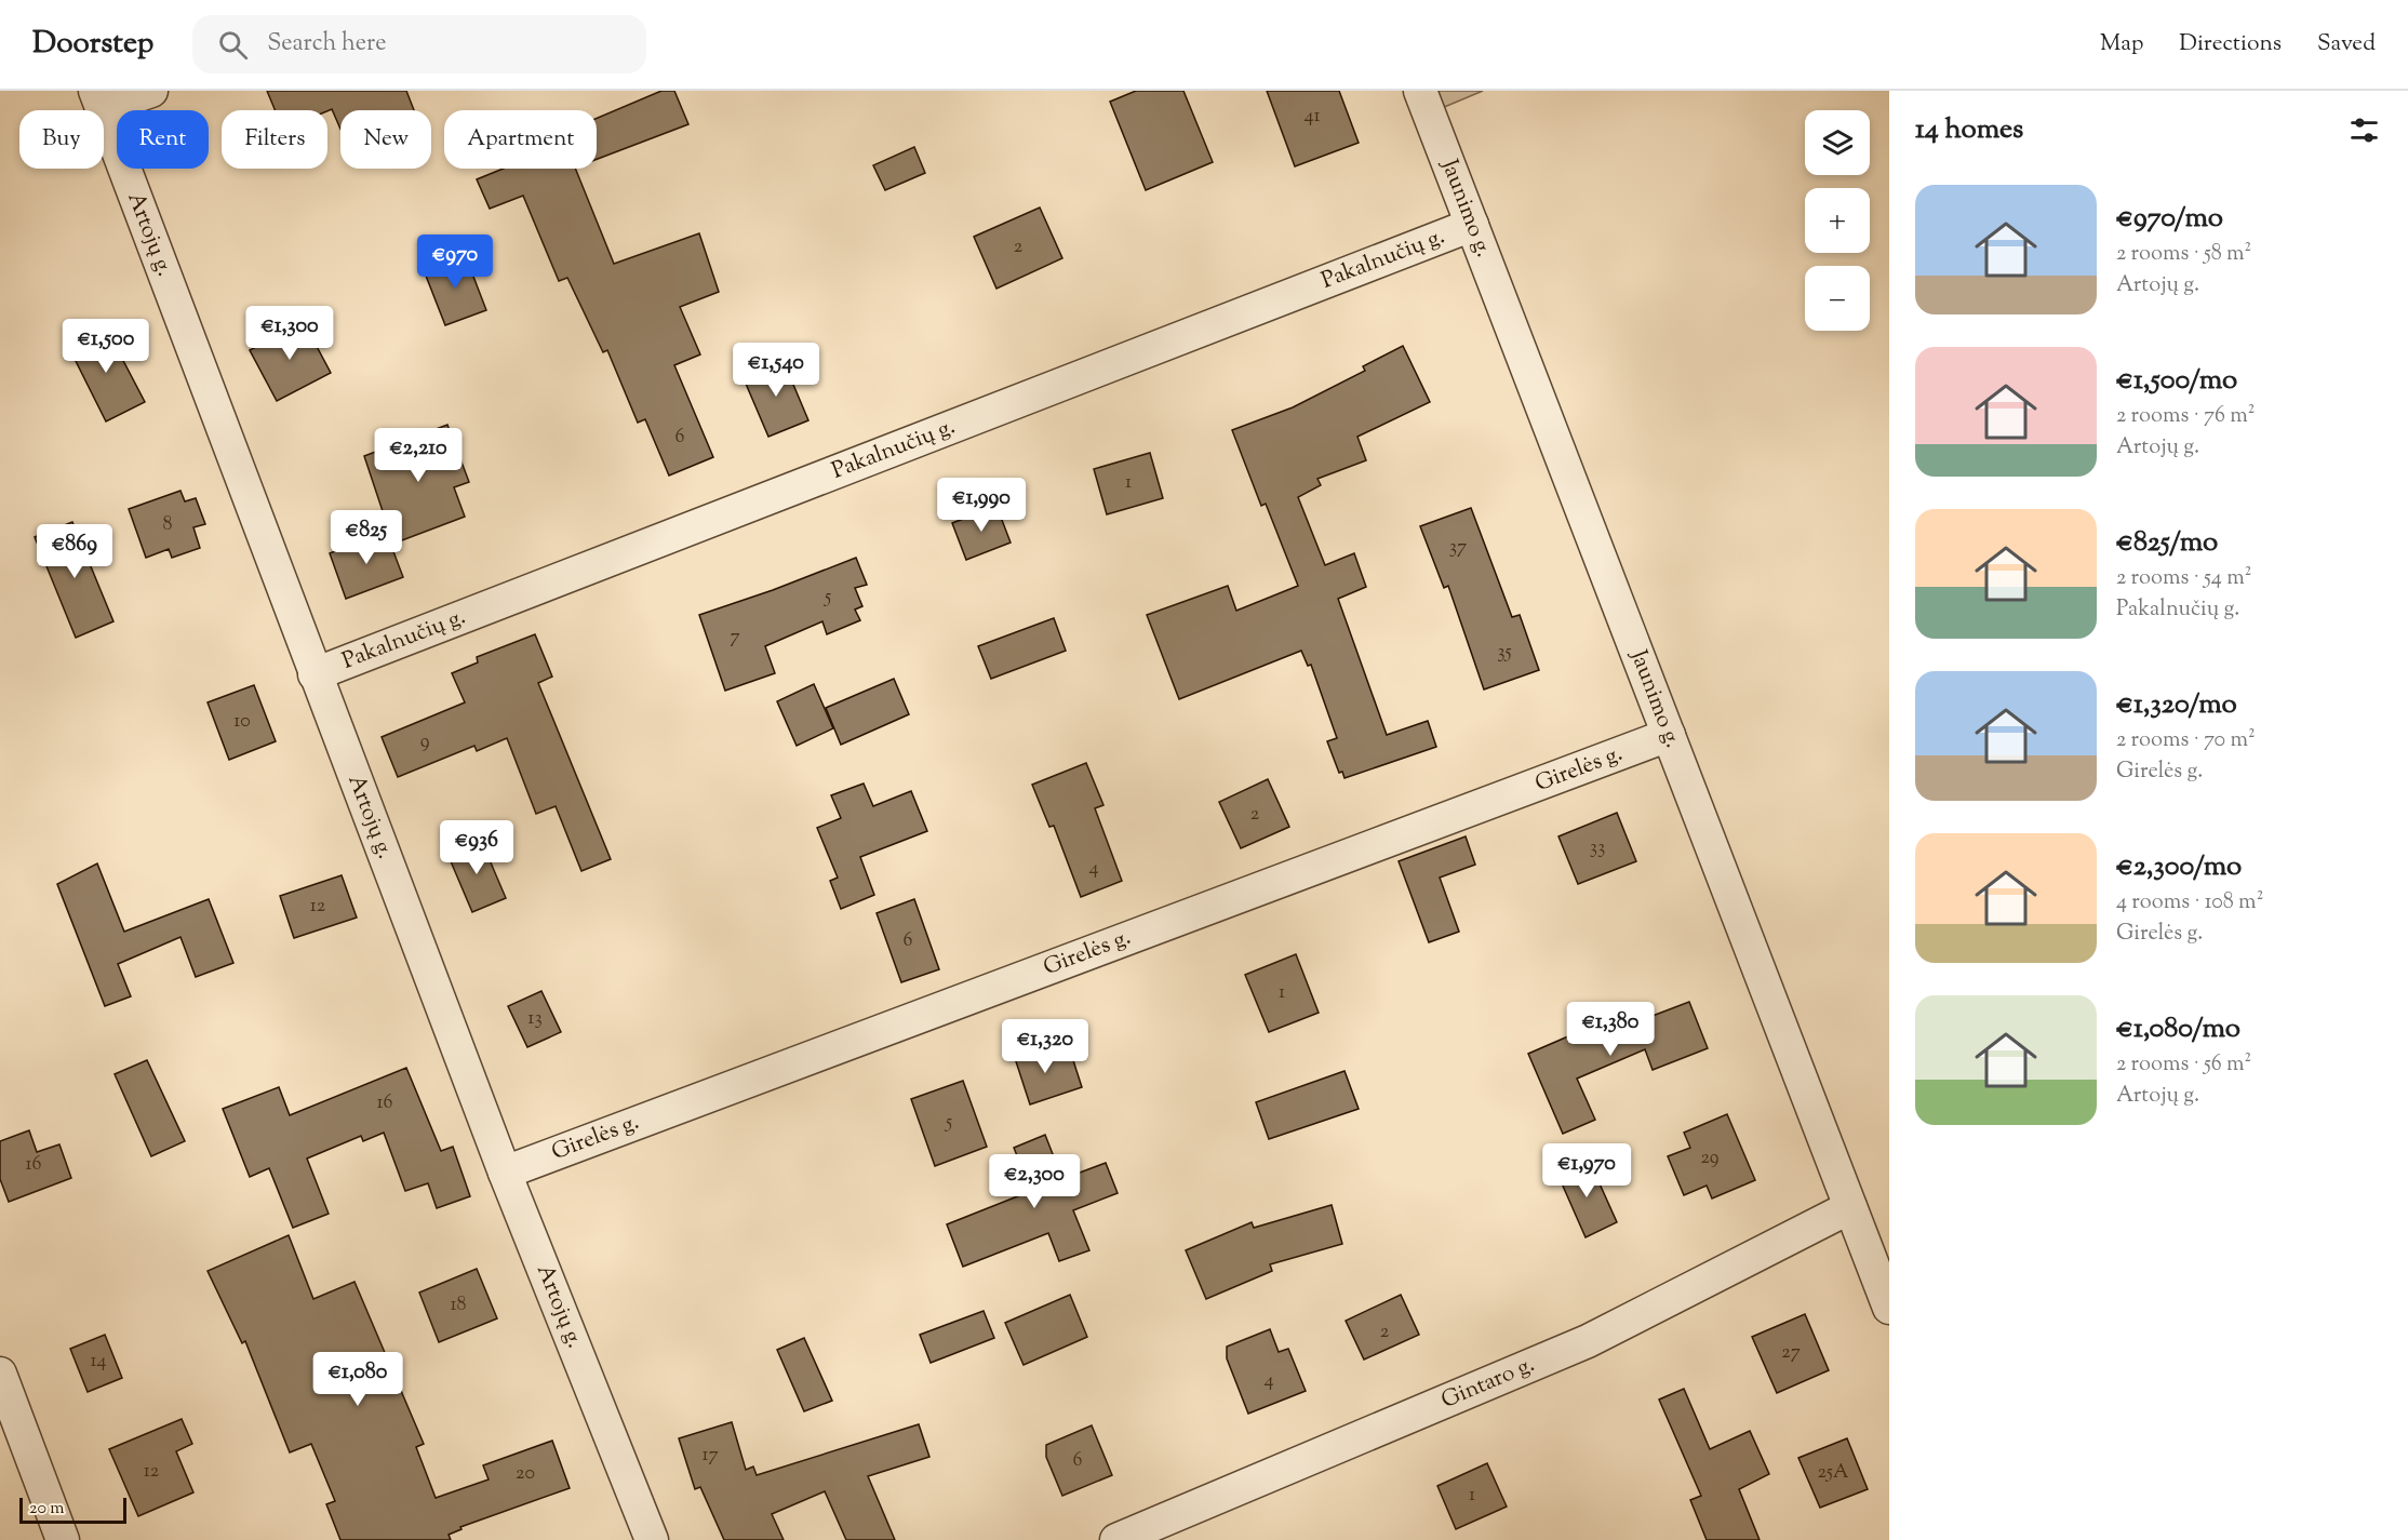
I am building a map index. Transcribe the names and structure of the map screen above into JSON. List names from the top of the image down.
{
  "streets": {
    "street": [
      "Jaunimo g.",
      "Artojų g.",
      "Pakalnučių g.",
      "Girelės g.",
      "Gintaro g."
    ]
  },
  "crossings": [
    ["Jaunimo g.", "Pakalnučių g."],
    ["Jaunimo g.", "Girelės g."],
    ["Jaunimo g.", "Gintaro g."],
    ["Artojų g.", "Pakalnučių g."],
    ["Artojų g.", "Girelės g."]
  ],
  "house_numbers": [
    "41",
    "2",
    "6",
    "1",
    "8",
    "37",
    "5",
    "7",
    "35",
    "10",
    "9",
    "2",
    "33",
    "4",
    "12",
    "6",
    "1",
    "13",
    "16",
    "5",
    "29",
    "16",
    "18",
    "2",
    "27",
    "14",
    "4",
    "17",
    "6",
    "12",
    "25A",
    "20",
    "1"
  ],
  "scale_bar": "20 m",
  "page": {
    "header": "Doorstep",
    "search": "Search here",
    "nav": ["Map", "Directions", "Saved"],
    "heading": "14 homes",
    "map_buttons": ["+", "−"],
    "chip": [
      "Buy",
      "Rent",
      "Filters",
      "New",
      "Apartment"
    ],
    "list": [
      {
        "name": "€970/mo",
        "note": "2 rooms · 58 m² · Artojų g."
      },
      {
        "name": "€1,500/mo",
        "note": "2 rooms · 76 m² · Artojų g."
      },
      {
        "name": "€825/mo",
        "note": "2 rooms · 54 m² · Pakalnučių g."
      },
      {
        "name": "€1,320/mo",
        "note": "2 rooms · 70 m² · Girelės g."
      },
      {
        "name": "€2,300/mo",
        "note": "4 rooms · 108 m² · Girelės g."
      },
      {
        "name": "€1,080/mo",
        "note": "2 rooms · 56 m² · Artojų g."
      }
    ],
    "price": [
      "€970",
      "€1,300",
      "€1,500",
      "€1,540",
      "€2,210",
      "€1,990",
      "€825",
      "€869",
      "€936",
      "€1,380",
      "€1,320",
      "€1,970",
      "€2,300",
      "€1,080"
    ],
    "scale": "20 m"
  }
}
